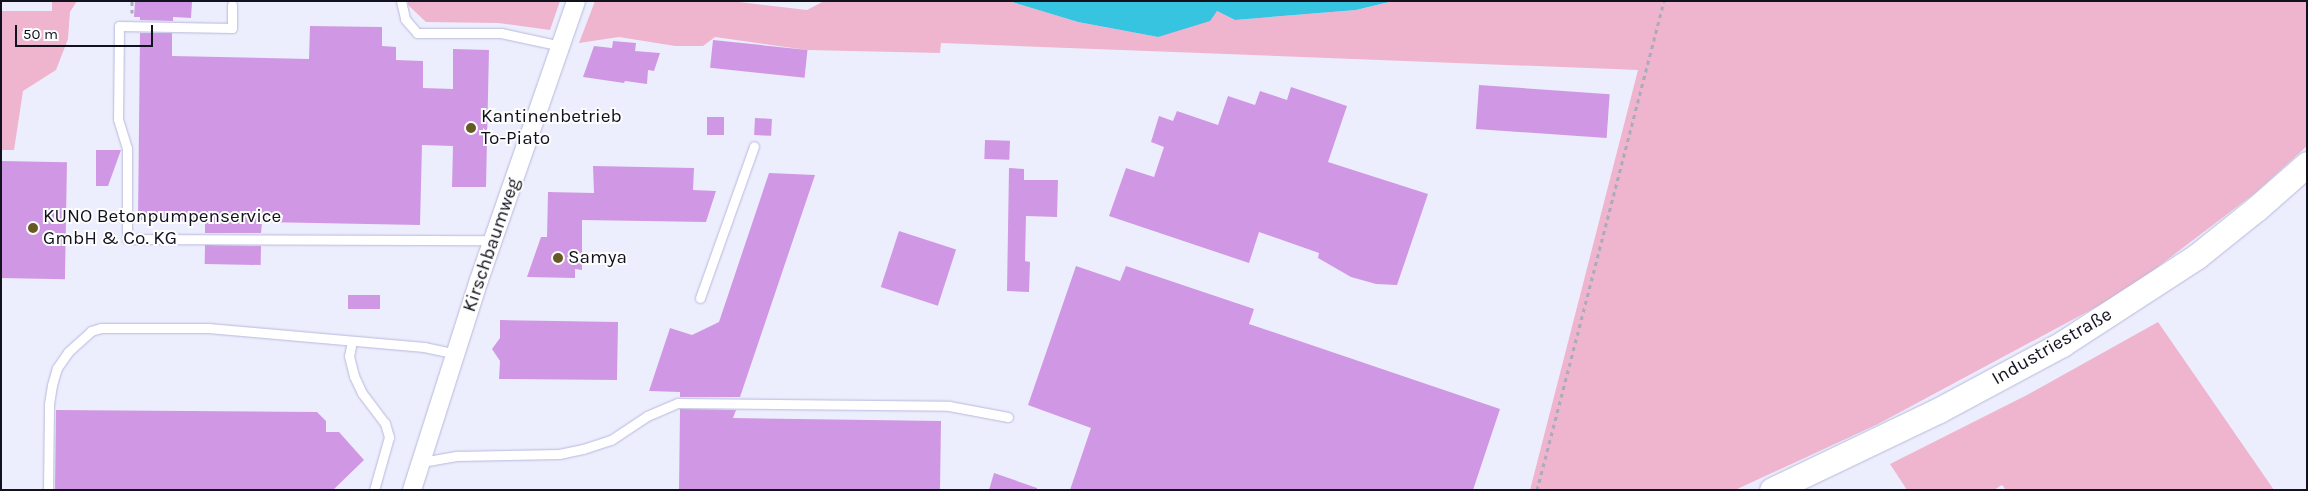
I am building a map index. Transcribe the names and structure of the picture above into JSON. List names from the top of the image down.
{
  "streets": {
    "main road": ["Industriestraße"],
    "street": ["Kirschbaumweg"]
  },
  "places": ["Kantinenbetrieb To-Piato", "KUNO Betonpumpenservice GmbH & Co. KG", "Samya"],
  "scale_bar": "50 m"
}
